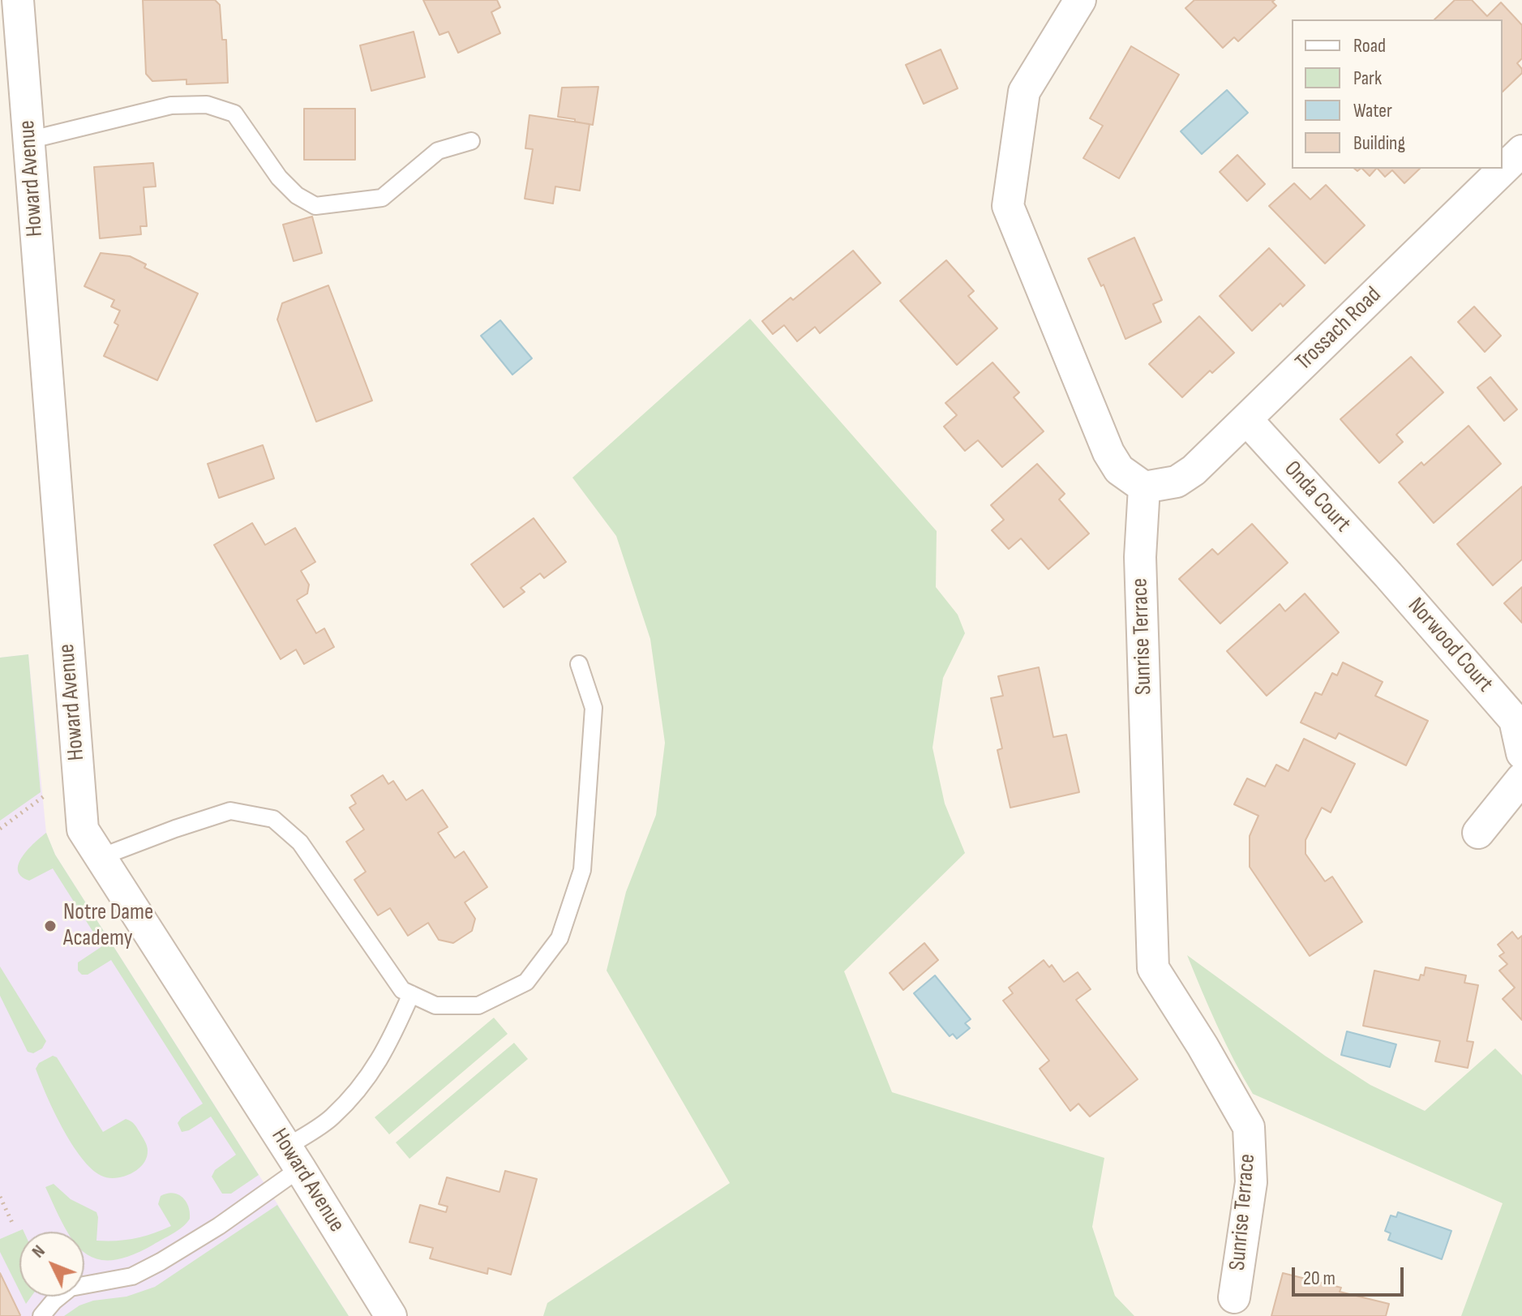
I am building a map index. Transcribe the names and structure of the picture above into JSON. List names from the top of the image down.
{
  "streets": {
    "street": [
      "Howard Avenue",
      "Trossach Road",
      "Onda Court",
      "Sunrise Terrace",
      "Norwood Court"
    ]
  },
  "crossings": [
    ["Trossach Road", "Onda Court"],
    ["Trossach Road", "Sunrise Terrace"],
    ["Onda Court", "Norwood Court"]
  ],
  "places": ["Notre Dame Academy"],
  "legend": [
    "Road",
    "Park",
    "Water",
    "Building"
  ],
  "scale_bar": "20 m",
  "north": "top left"
}
